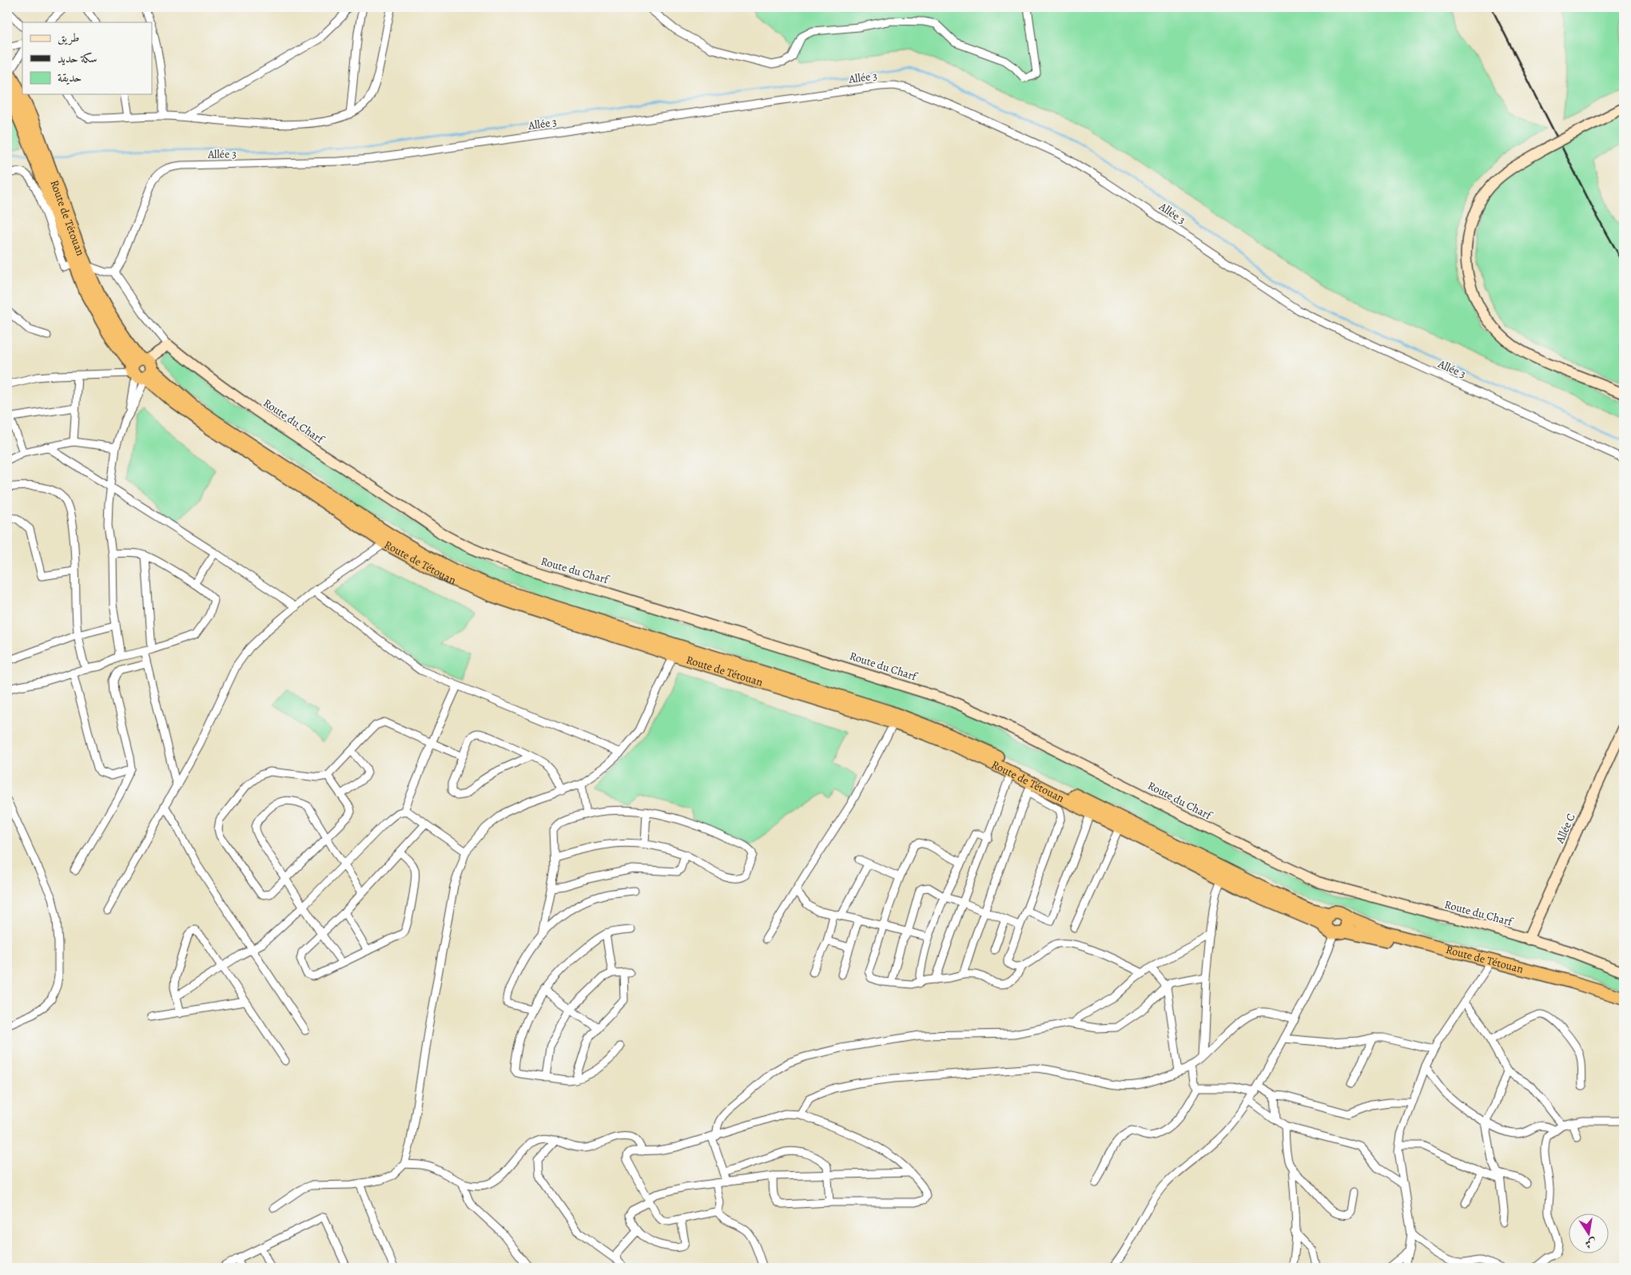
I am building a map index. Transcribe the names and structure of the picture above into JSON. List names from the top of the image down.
{
  "streets": {
    "highway": ["Route de Tétouan"],
    "street": ["Allée 3", "Route du Charf", "Allée C"]
  },
  "crossings": [
    ["Route du Charf", "Allée C"]
  ],
  "legend": ["طريق", "سكة حديد", "حديقة"],
  "north": "bottom"
}
